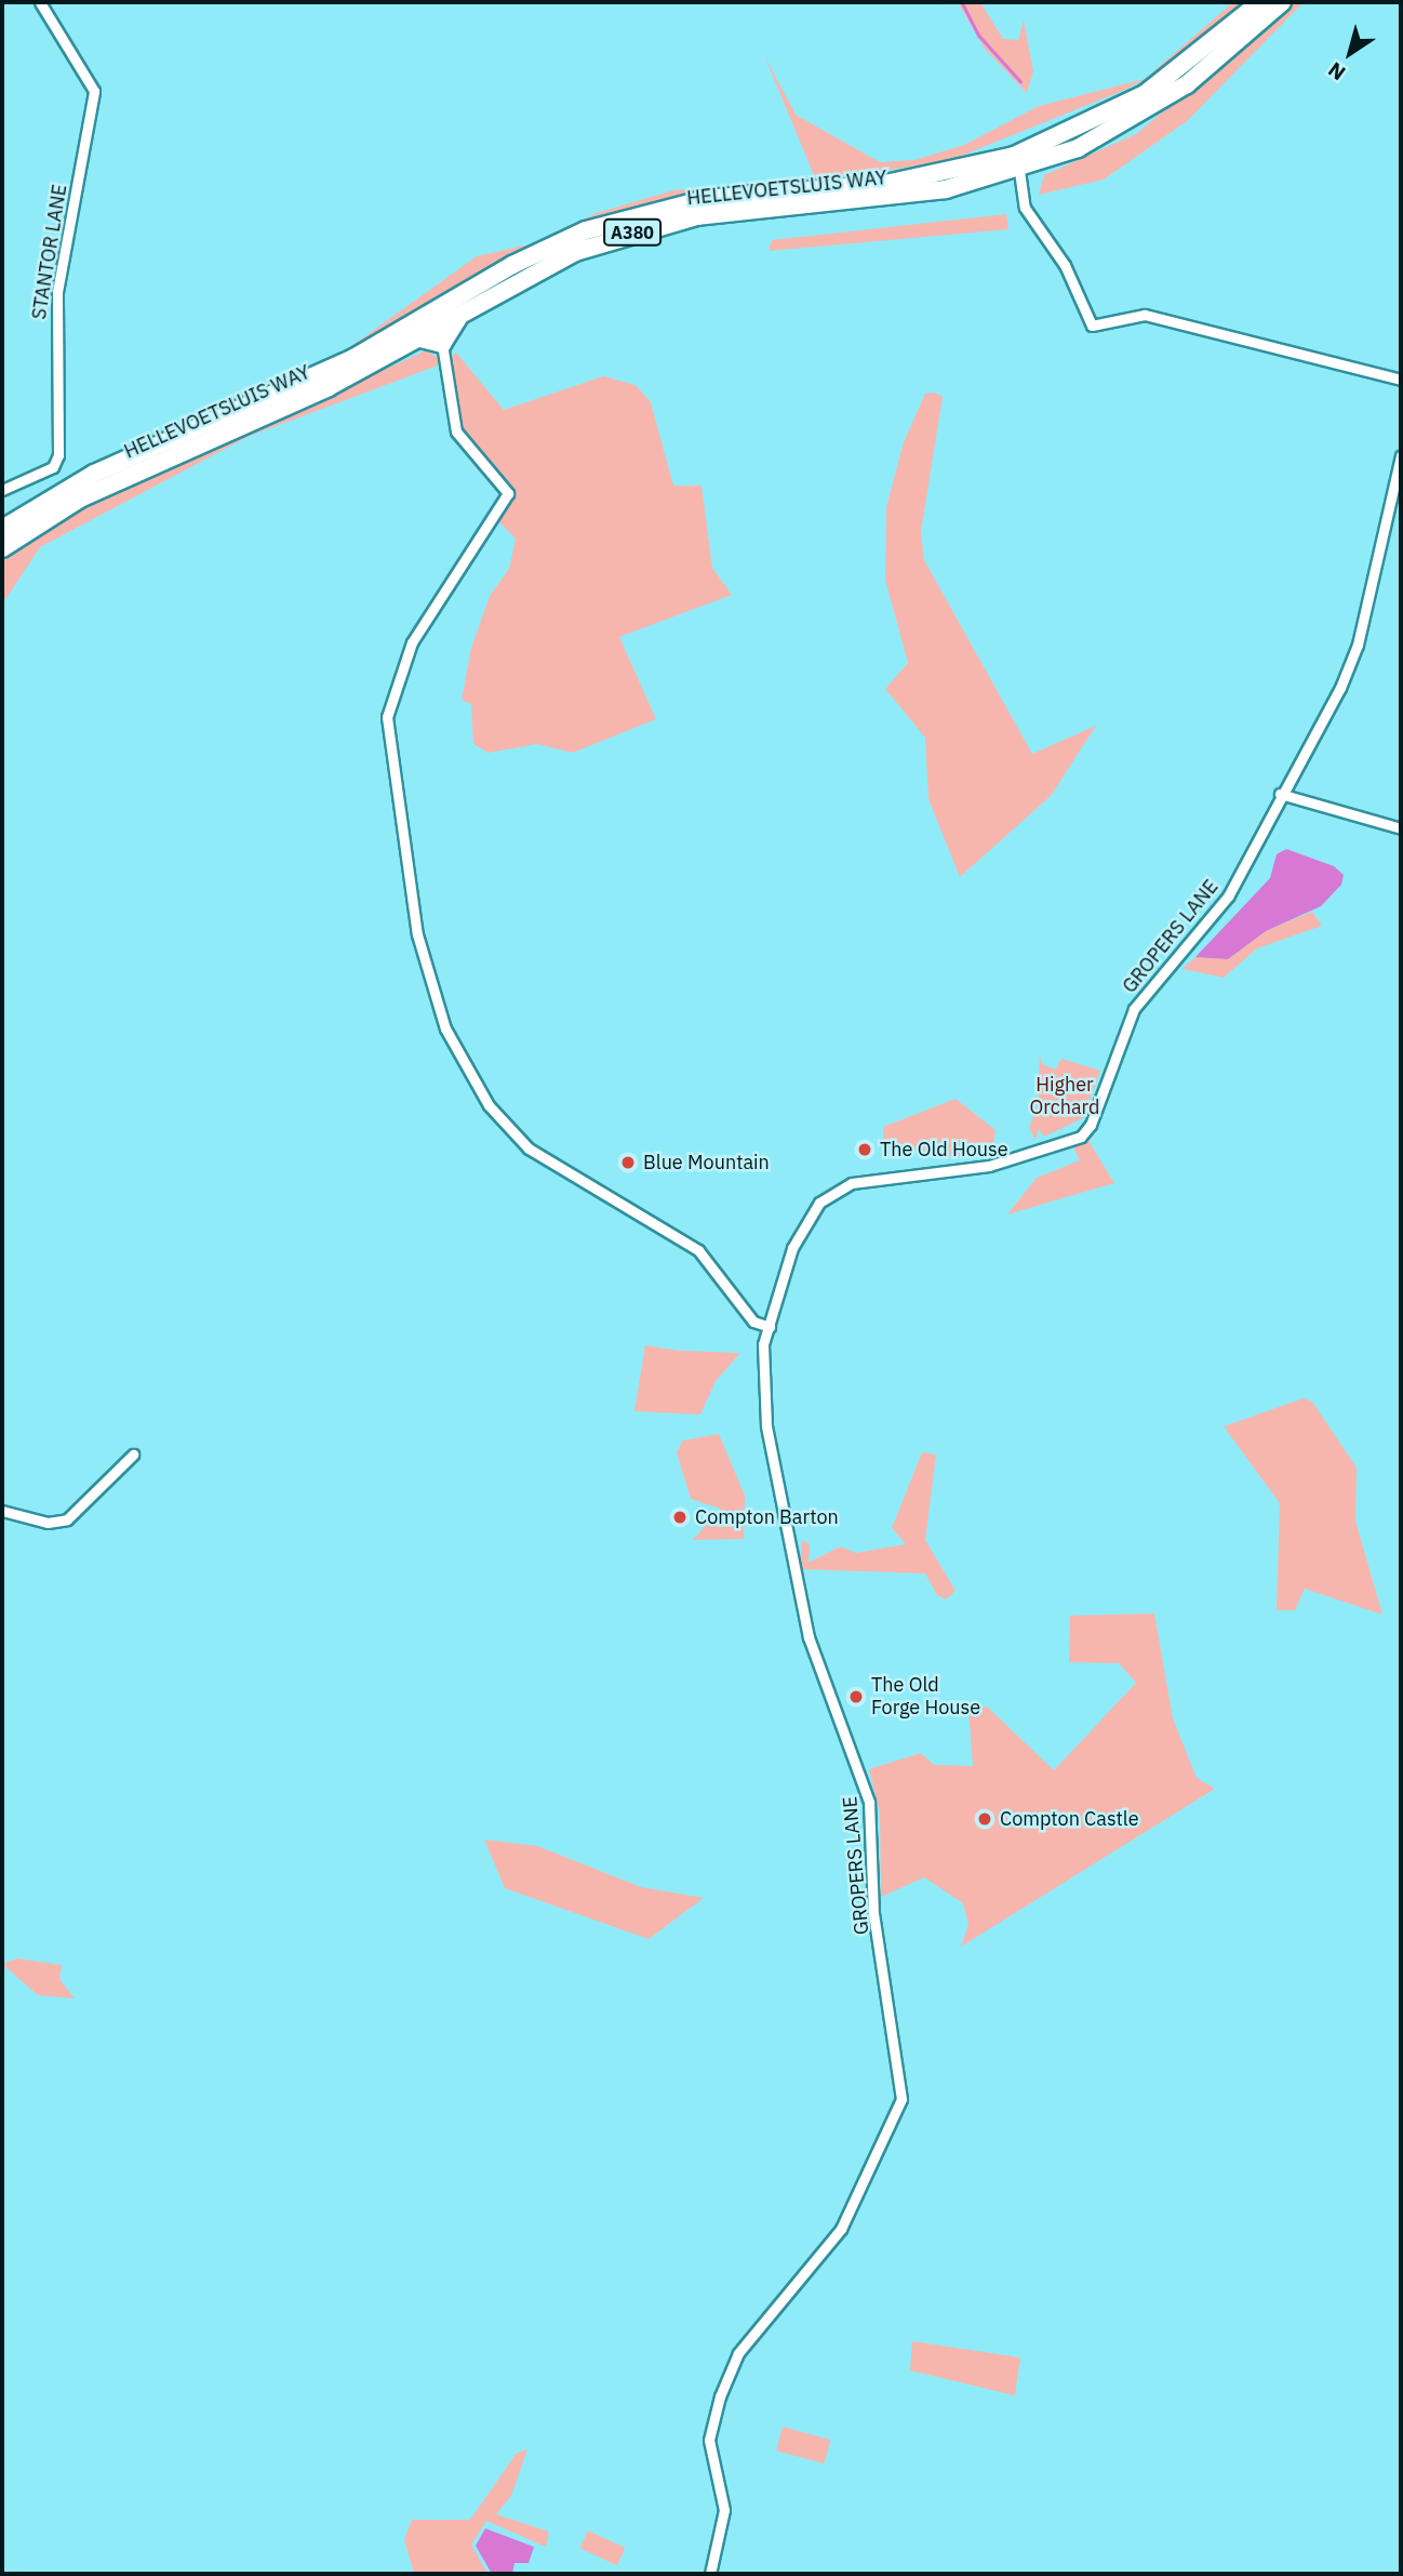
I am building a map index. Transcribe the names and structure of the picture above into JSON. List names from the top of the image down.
{
  "streets": {
    "highway": ["HELLEVOETSLUIS WAY", "A380"],
    "street": ["STANTOR LANE", "GROPERS LANE"]
  },
  "parks": ["Higher Orchard"],
  "places": [
    "The Old House",
    "Blue Mountain",
    "Compton Barton",
    "The Old Forge House",
    "Compton Castle"
  ],
  "north": "bottom left"
}
